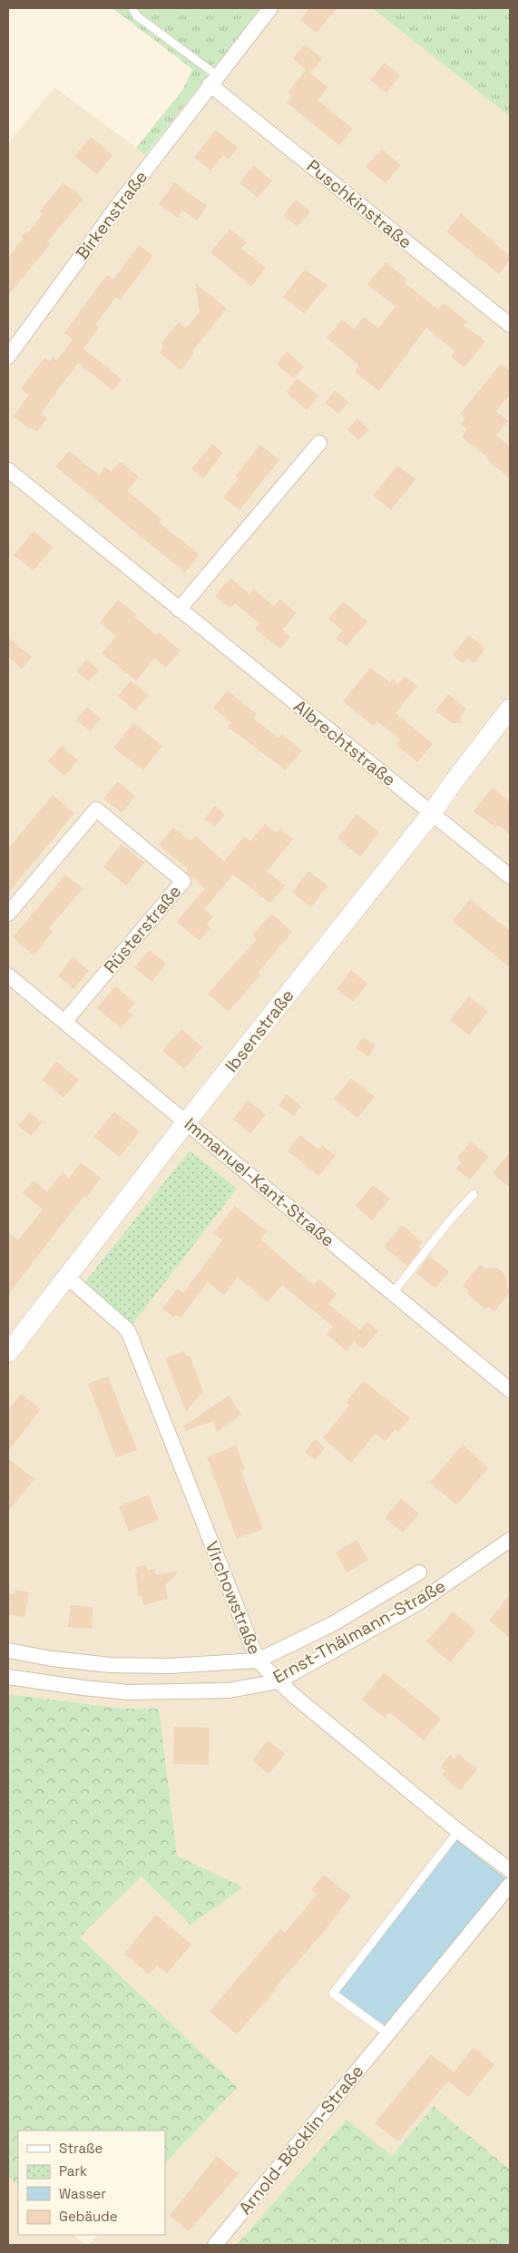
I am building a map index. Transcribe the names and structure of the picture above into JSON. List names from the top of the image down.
{
  "streets": {
    "street": [
      "Puschkinstraße",
      "Birkenstraße",
      "Albrechtstraße",
      "Rüsterstraße",
      "Ibsenstraße",
      "Immanuel-Kant-Straße",
      "Virchowstraße",
      "Ernst-Thälmann-Straße",
      "Arnold-Böcklin-Straße"
    ]
  },
  "crossings": [
    ["Puschkinstraße", "Birkenstraße"],
    ["Albrechtstraße", "Ibsenstraße"],
    ["Rüsterstraße", "Immanuel-Kant-Straße"],
    ["Ibsenstraße", "Immanuel-Kant-Straße"],
    ["Ibsenstraße", "Virchowstraße"],
    ["Virchowstraße", "Ernst-Thälmann-Straße"]
  ],
  "legend": [
    "Straße",
    "Park",
    "Wasser",
    "Gebäude"
  ]
}
